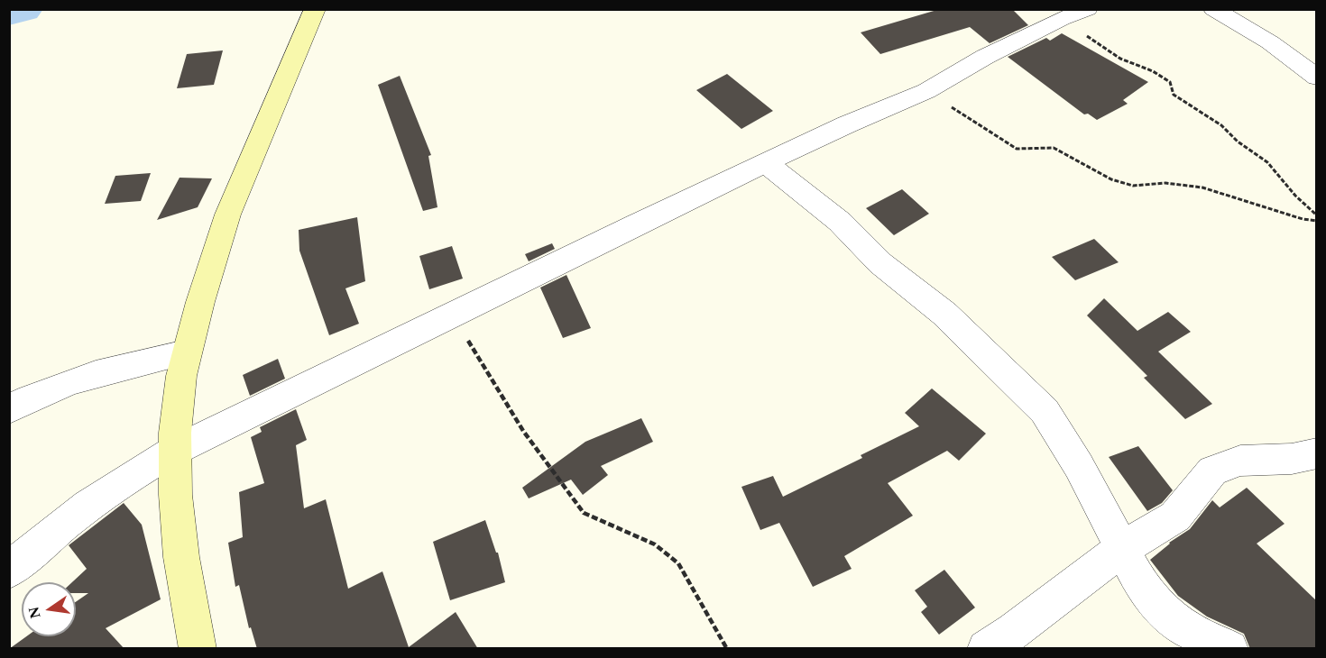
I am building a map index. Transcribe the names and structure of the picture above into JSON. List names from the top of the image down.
{
  "north": "left"
}
